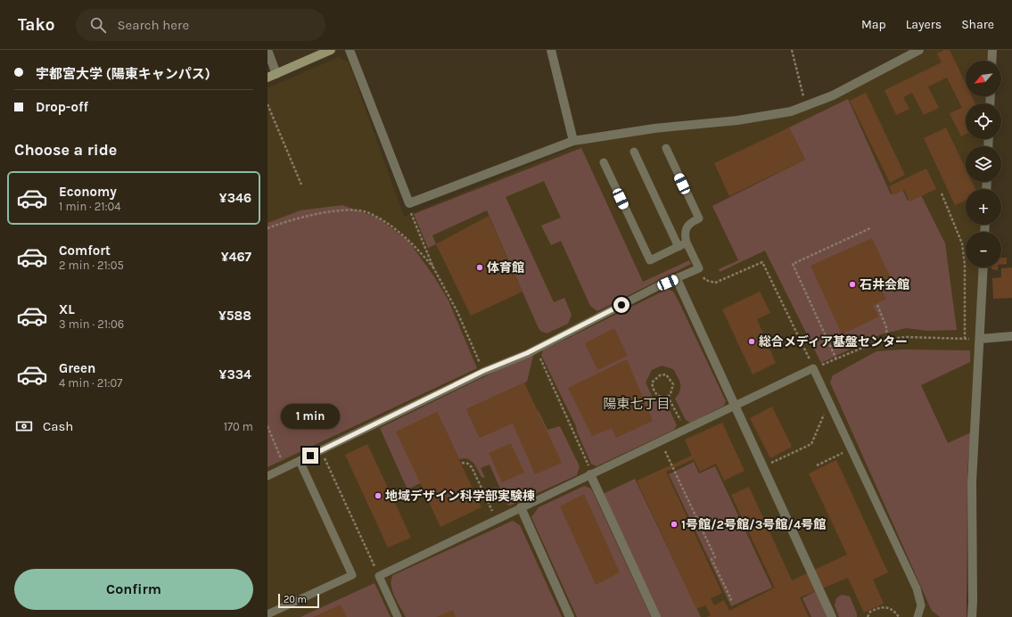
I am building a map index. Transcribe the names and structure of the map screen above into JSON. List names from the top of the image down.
{
  "districts": ["陽東七丁目"],
  "places": [
    "体育館",
    "石井会館",
    "総合メディア基盤センター",
    "地域デザイン科学部実験棟",
    "1号館/2号館/3号館/4号館"
  ],
  "scale_bar": "20 m",
  "north": "bottom left",
  "page": {
    "header": "Tako",
    "search": "Search here",
    "nav": ["Map", "Layers", "Share"],
    "banner": ["宇都宮大学 (陽東キャンパス)", "Drop-off"],
    "map_buttons": ["+", "−"],
    "heading": "Choose a ride",
    "list": [
      {
        "name": "Economy",
        "note": "1 min · 21:04",
        "value": "¥346"
      },
      {
        "name": "Comfort",
        "note": "2 min · 21:05",
        "value": "¥467"
      },
      {
        "name": "XL",
        "note": "3 min · 21:06",
        "value": "¥588"
      },
      {
        "name": "Green",
        "note": "4 min · 21:07",
        "value": "¥334"
      }
    ],
    "bubble": "1 min",
    "pay": ["Cash", "170 m"],
    "buttons": "Confirm",
    "scale": "20 m"
  }
}
